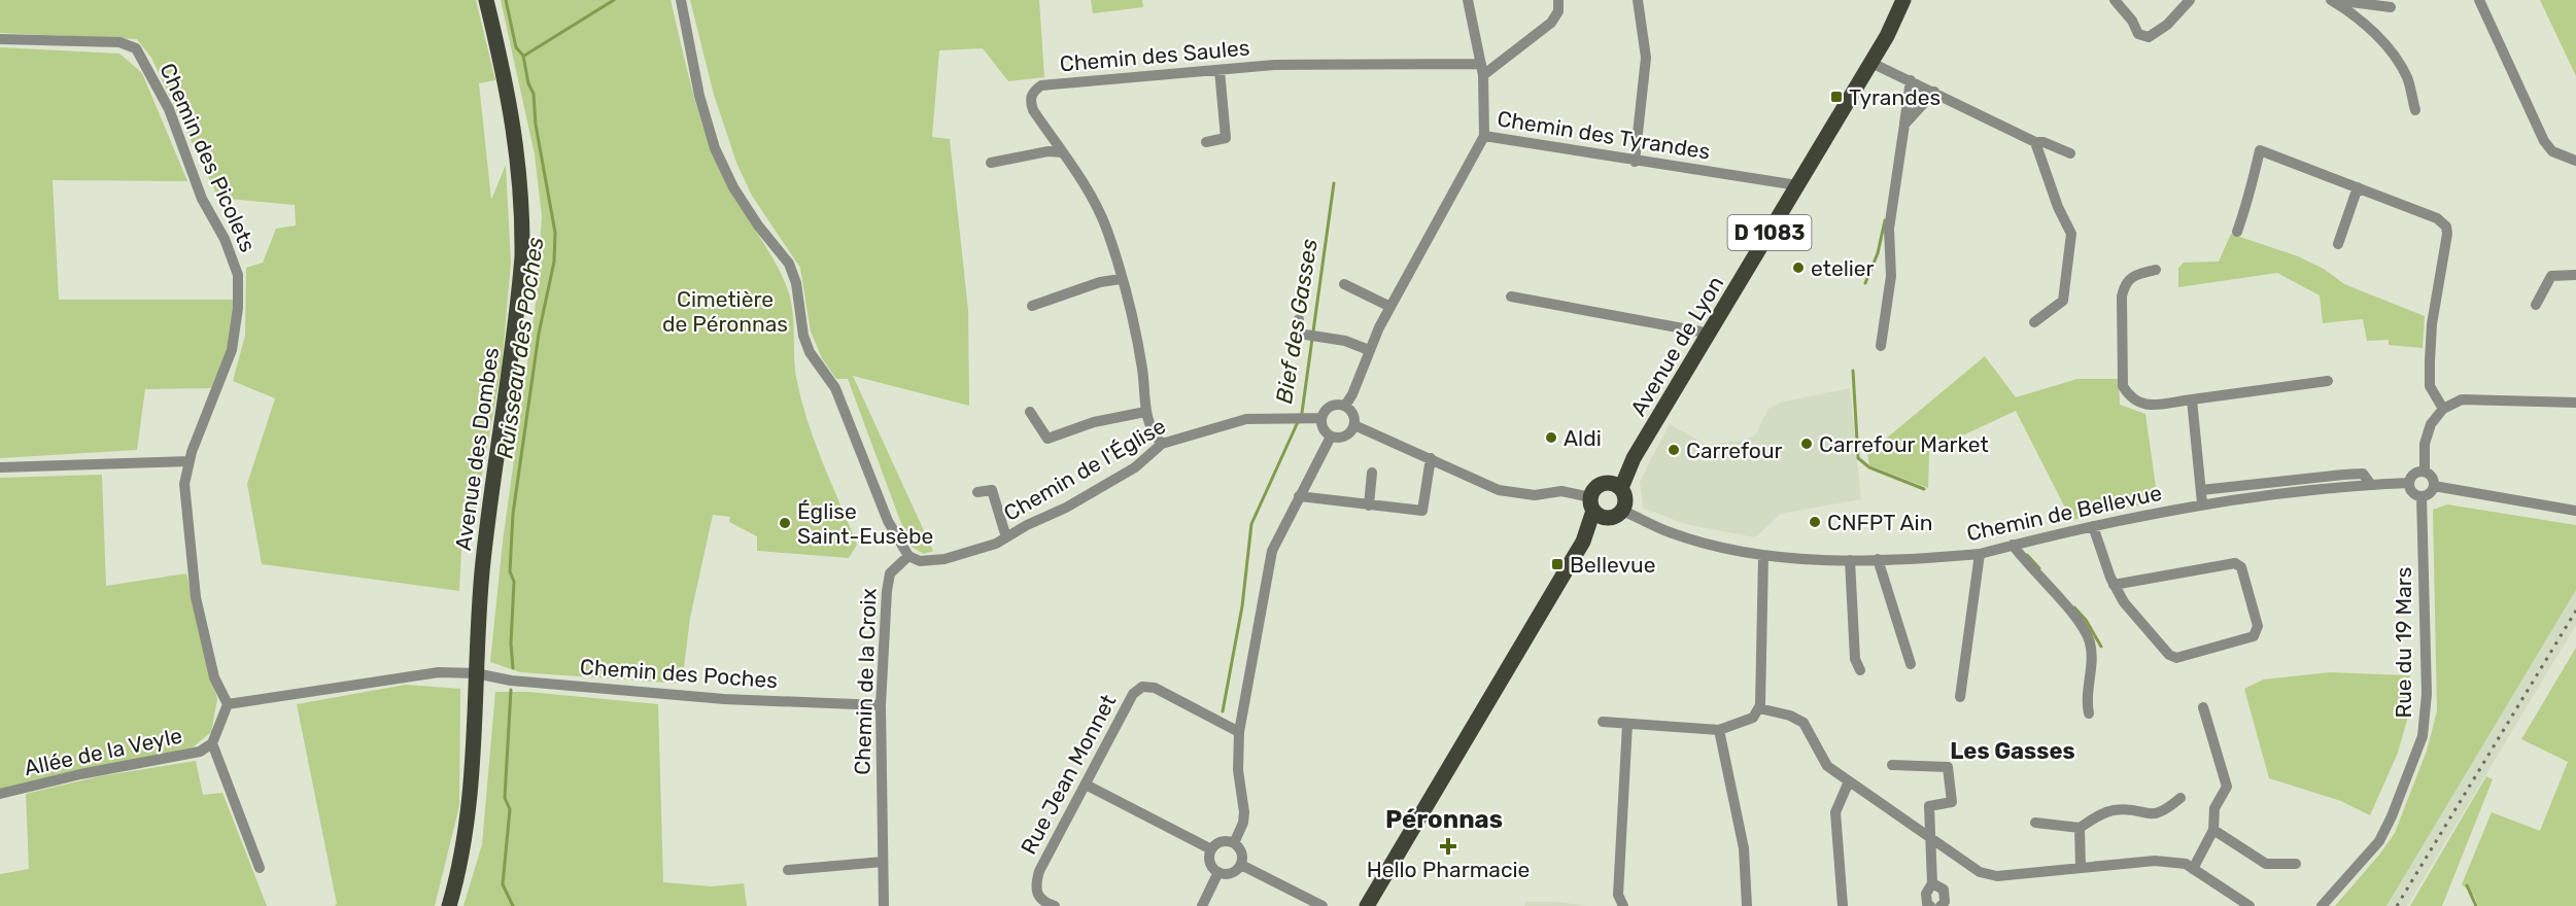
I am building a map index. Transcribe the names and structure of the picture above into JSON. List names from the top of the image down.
{
  "streets": {
    "main road": ["D 1083", "Avenue de Lyon", "Avenue des Dombes"],
    "street": [
      "Chemin des Saules",
      "Chemin des Tyrandes",
      "Chemin des Picolets",
      "Chemin de l'Église",
      "Chemin de Bellevue",
      "Rue du 19 Mars",
      "Chemin des Poches",
      "Chemin de la Croix",
      "Allée de la Veyle",
      "Rue Jean Monnet"
    ]
  },
  "crossings": [
    ["Chemin des Saules", "Chemin de l'Église"],
    ["Chemin des Tyrandes", "Avenue de Lyon"],
    ["Chemin des Tyrandes", "Chemin de l'Église"],
    ["Chemin des Picolets", "Chemin des Poches"],
    ["Avenue de Lyon", "Chemin de Bellevue"],
    ["Avenue des Dombes", "Chemin des Poches"],
    ["Chemin de l'Église", "Chemin de la Croix"],
    ["Chemin de Bellevue", "Rue du 19 Mars"],
    ["Chemin des Poches", "Chemin de la Croix"]
  ],
  "districts": ["Les Gasses", "Péronnas"],
  "water": ["Bief des Gasses", "Ruisseau des Poches"],
  "parks": ["Cimetière de Péronnas"],
  "places": {
    "transit": ["Tyrandes", "Bellevue"],
    "other": [
      "etelier",
      "Aldi",
      "Carrefour Market",
      "Carrefour",
      "CNFPT Ain",
      "Église Saint-Eusèbe"
    ],
    "health": ["Hello Pharmacie"]
  }
}
